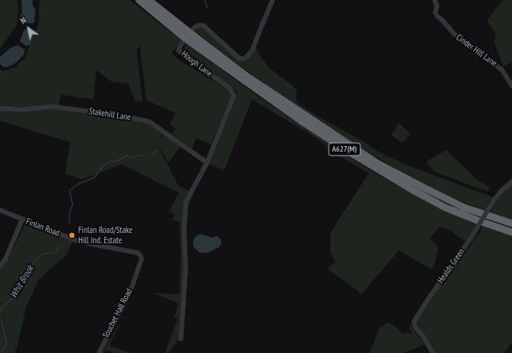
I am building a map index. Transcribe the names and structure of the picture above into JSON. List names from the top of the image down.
{
  "streets": {
    "highway": ["A627(M)"],
    "street": [
      "Cinder Hill Lane",
      "Hough Lane",
      "Stakehill Lane",
      "Finlan Road",
      "Healds Green",
      "Touchet Hall Road"
    ]
  },
  "crossings": [
    ["Hough Lane", "Stakehill Lane"],
    ["Finlan Road", "Touchet Hall Road"]
  ],
  "water": ["Whit Brook"],
  "places": ["Finlan Road/Stake Hill Ind. Estate"],
  "north": "top left"
}
